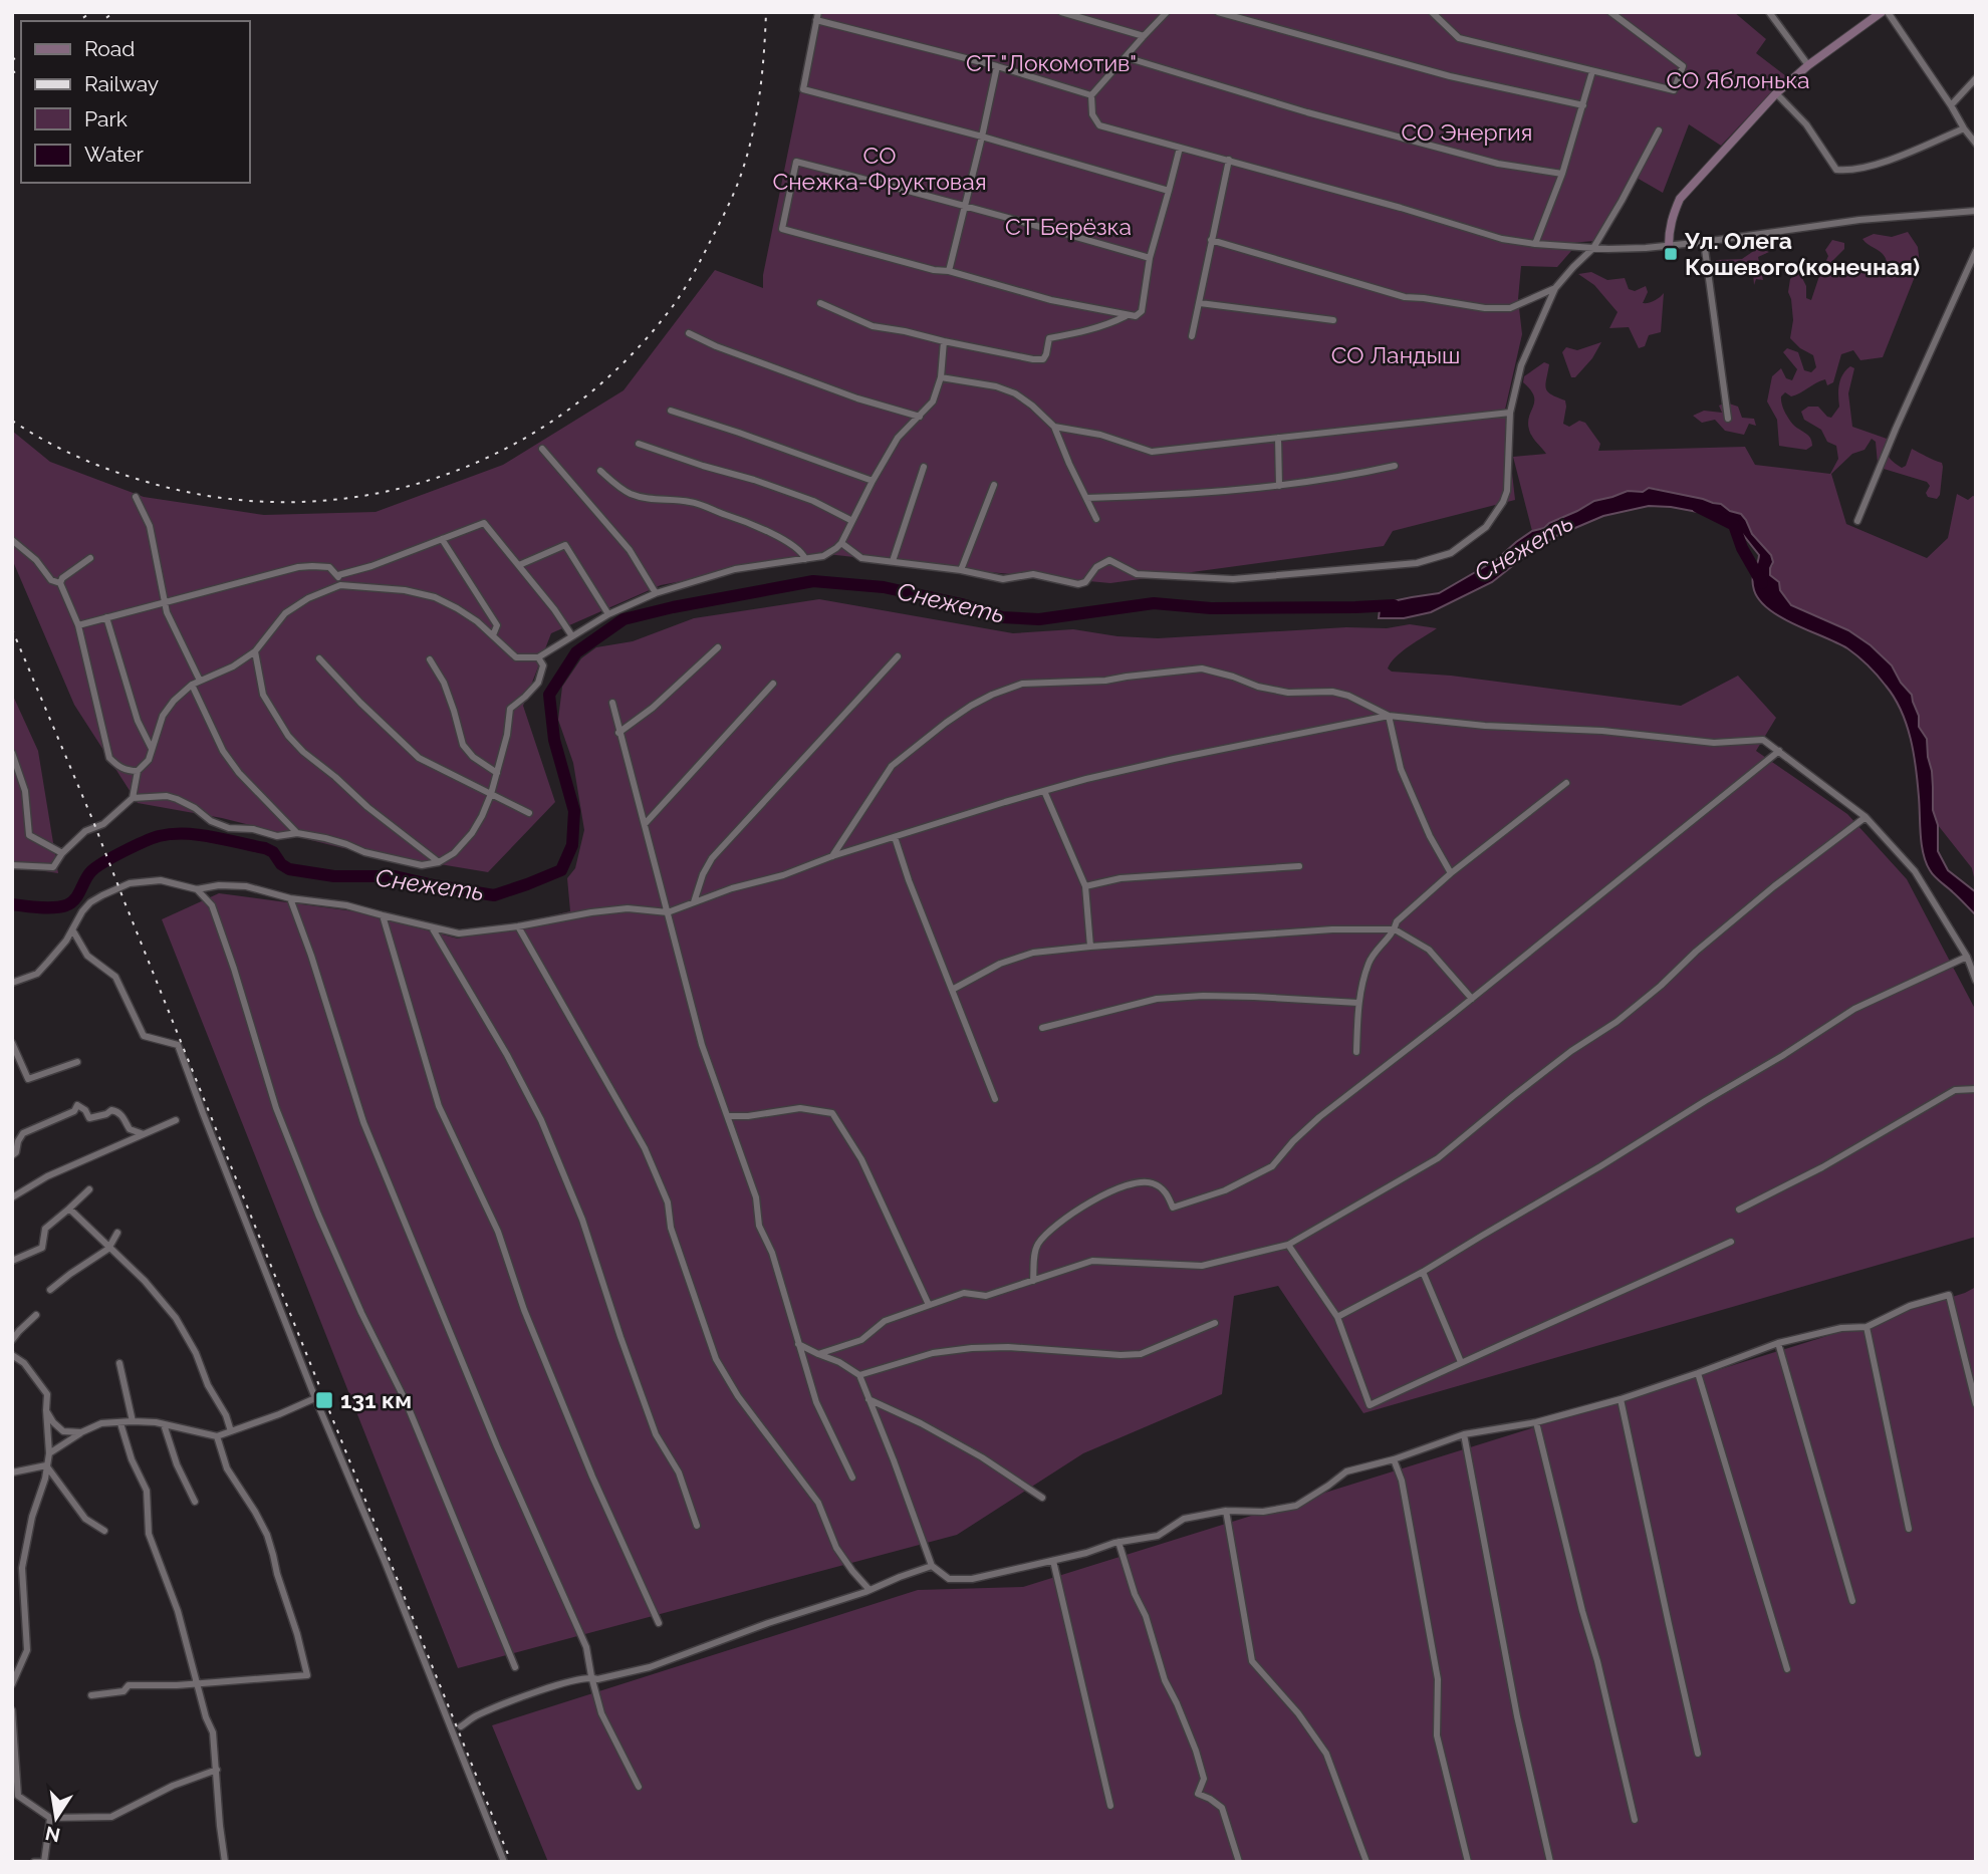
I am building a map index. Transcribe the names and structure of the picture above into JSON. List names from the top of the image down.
{
  "water": ["Снежеть"],
  "parks": [
    "СТ \"Локомотив\"",
    "СО Яблонька",
    "СО Энергия",
    "СО Снежка-Фруктовая",
    "СТ Берёзка",
    "СО Ландыш"
  ],
  "places": {
    "transit": ["Ул. Олега Кошевого(конечная)", "131 км"]
  },
  "legend": [
    "Road",
    "Railway",
    "Park",
    "Water"
  ],
  "north": "bottom"
}
